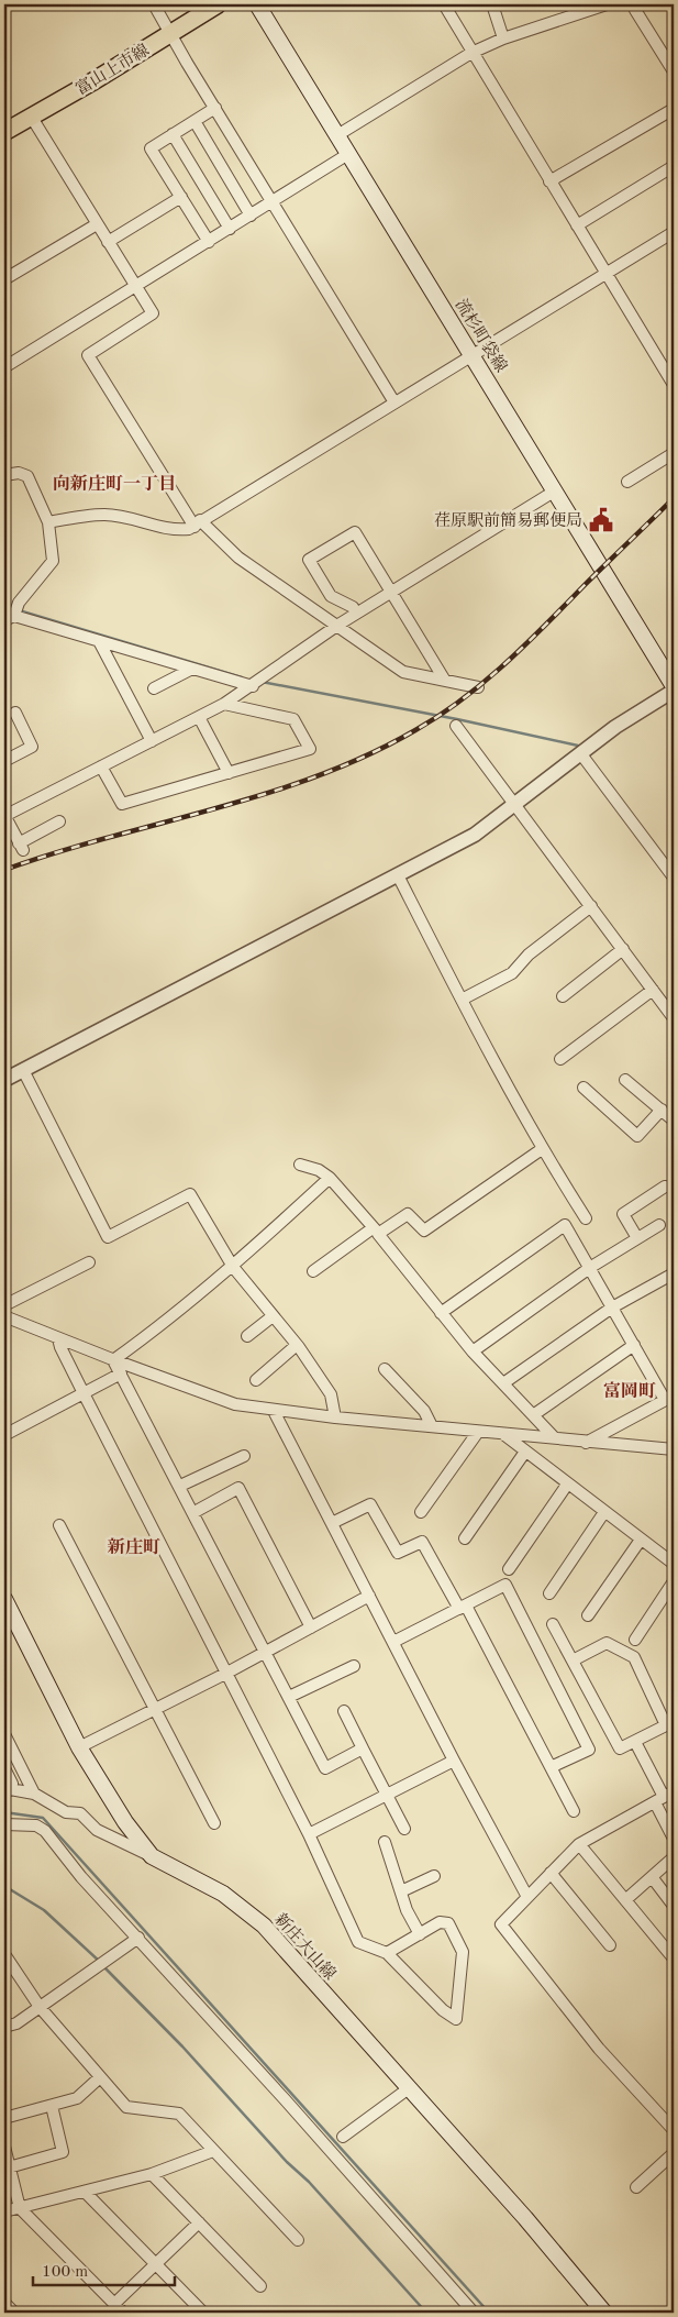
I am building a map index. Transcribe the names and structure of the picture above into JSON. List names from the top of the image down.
{
  "streets": {
    "main road": ["富山上市線", "流杉町袋線", "新庄大山線"]
  },
  "districts": ["向新庄町一丁目", "富岡町", "新庄町"],
  "places": {
    "public building": ["荏原駅前簡易郵便局"]
  },
  "scale_bar": "100 m"
}
